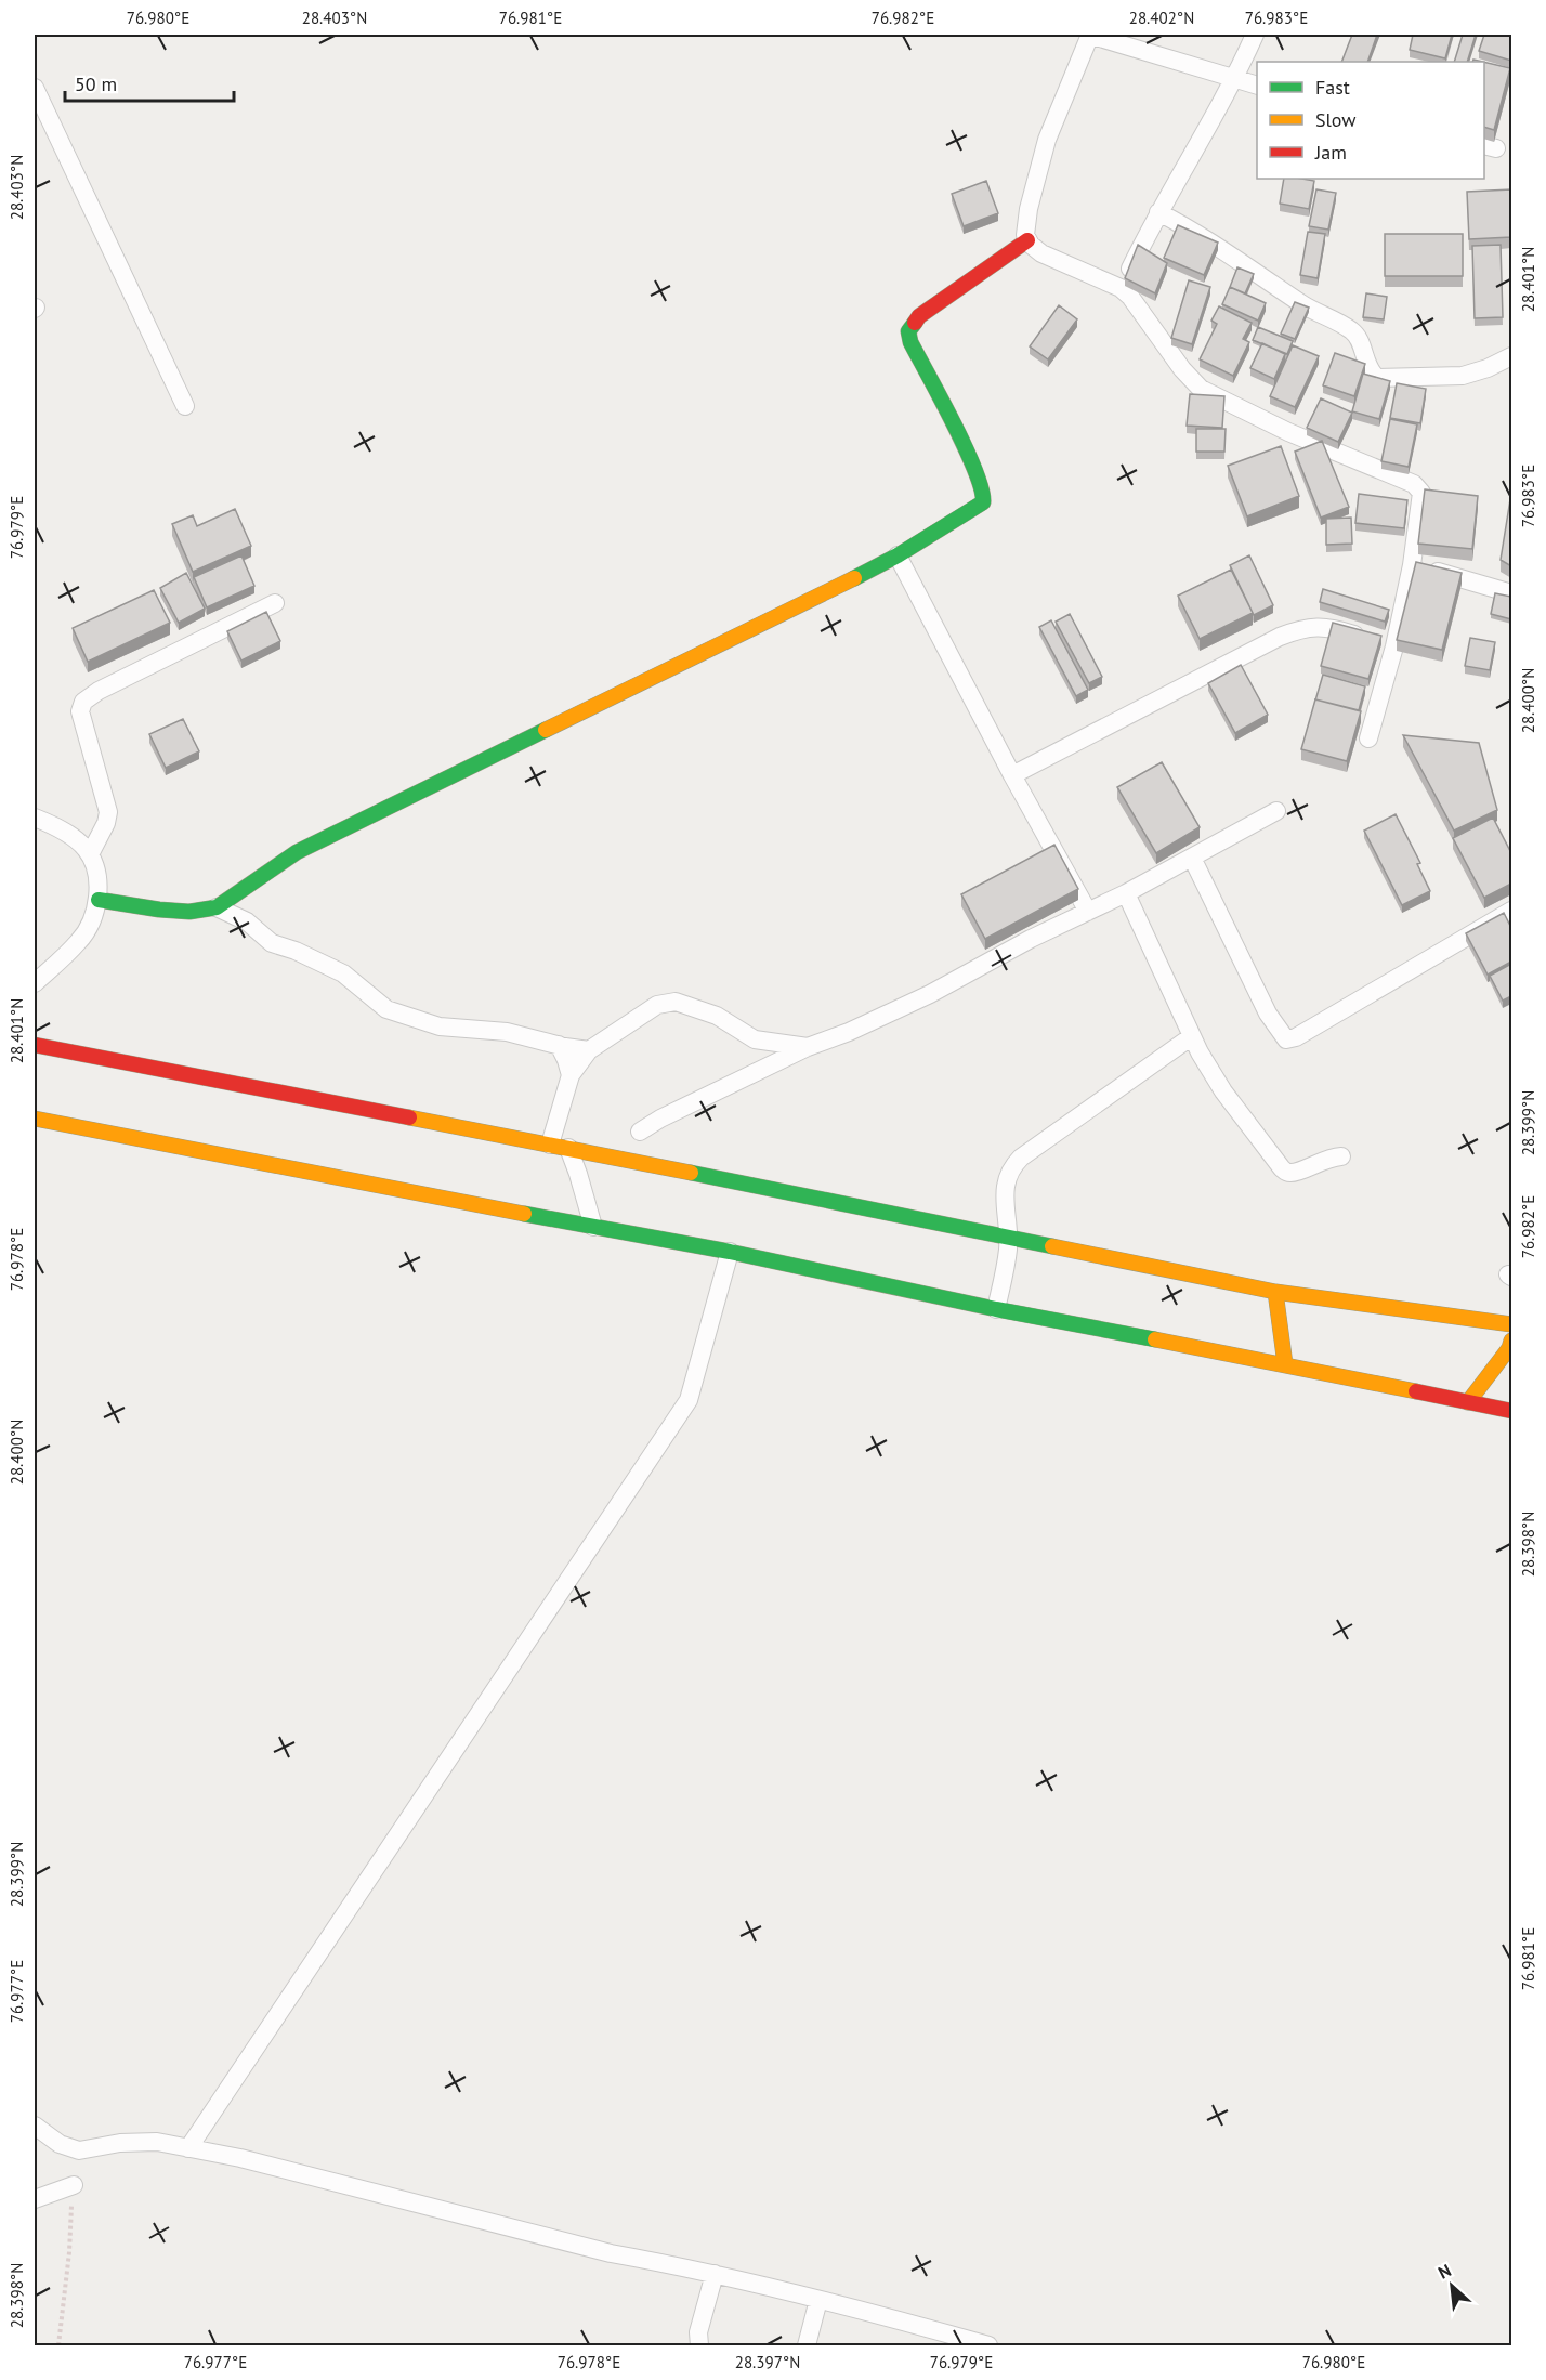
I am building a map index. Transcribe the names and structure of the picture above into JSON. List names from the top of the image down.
{
  "legend": ["Fast", "Slow", "Jam"],
  "scale_bar": "50 m",
  "north": "top left",
  "coordinates": [
    "76.980°E",
    "28.403°N",
    "76.981°E",
    "76.982°E",
    "28.402°N",
    "76.983°E",
    "28.401°N",
    "76.979°E",
    "28.400°N",
    "28.399°N",
    "76.978°E",
    "28.398°N",
    "76.977°E",
    "28.397°N"
  ]
}
